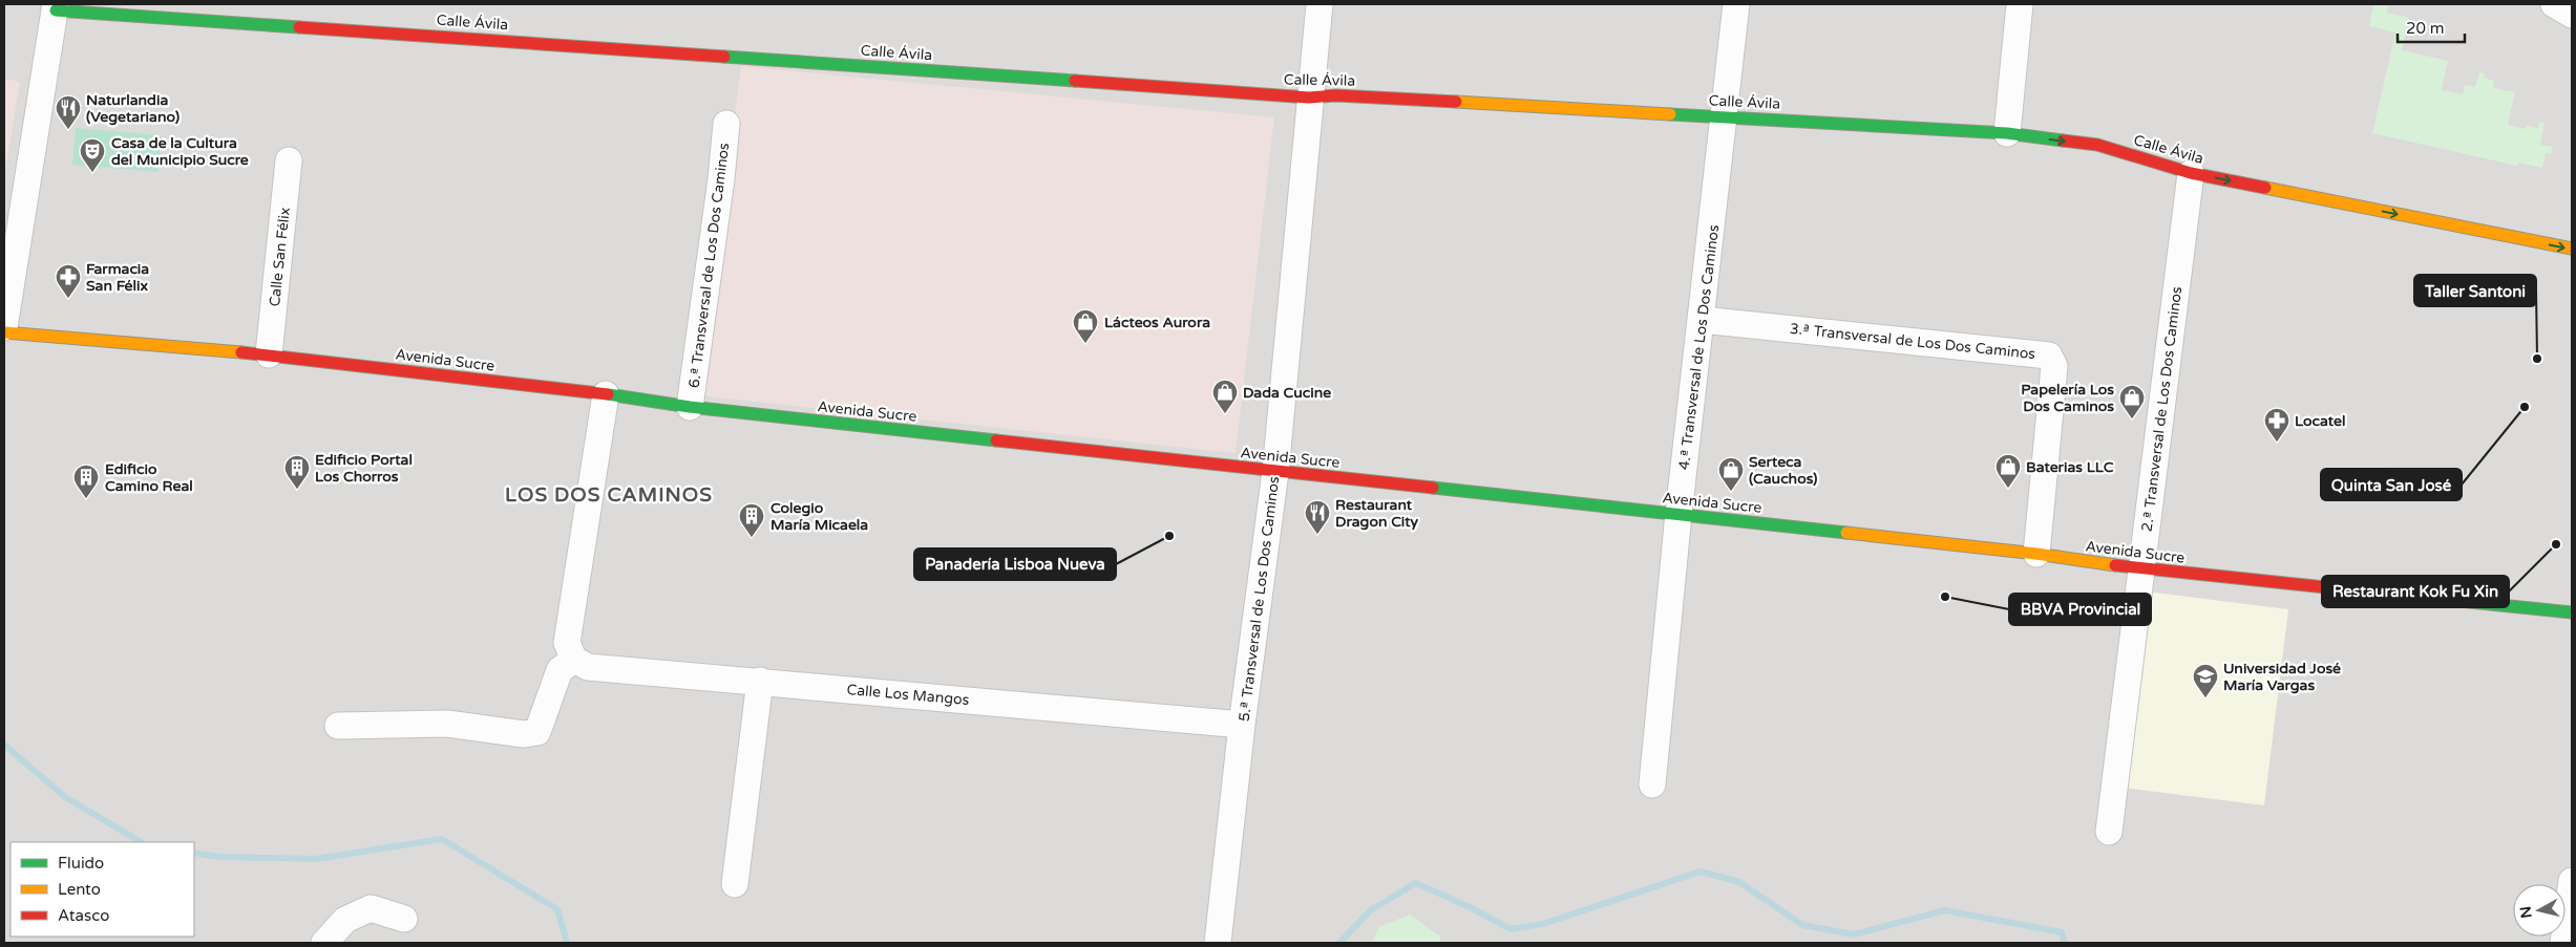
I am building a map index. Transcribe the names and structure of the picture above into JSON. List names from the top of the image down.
{
  "streets": {
    "main road": ["Calle Ávila", "Avenida Sucre"],
    "street": [
      "Calle San Félix",
      "6.ª Transversal de Los Dos Caminos",
      "3.ª Transversal de Los Dos Caminos",
      "4.ª Transversal de Los Dos Caminos",
      "2.ª Transversal de Los Dos Caminos",
      "5.ª Transversal de Los Dos Caminos",
      "Calle Los Mangos"
    ]
  },
  "crossings": [
    ["Calle Ávila", "4.ª Transversal de Los Dos Caminos"],
    ["Calle Ávila", "2.ª Transversal de Los Dos Caminos"],
    ["Calle Ávila", "5.ª Transversal de Los Dos Caminos"],
    ["Calle San Félix", "Avenida Sucre"],
    ["6.ª Transversal de Los Dos Caminos", "Avenida Sucre"],
    ["3.ª Transversal de Los Dos Caminos", "4.ª Transversal de Los Dos Caminos"],
    ["3.ª Transversal de Los Dos Caminos", "Avenida Sucre"],
    ["4.ª Transversal de Los Dos Caminos", "Avenida Sucre"],
    ["Avenida Sucre", "2.ª Transversal de Los Dos Caminos"],
    ["Avenida Sucre", "5.ª Transversal de Los Dos Caminos"],
    ["5.ª Transversal de Los Dos Caminos", "Calle Los Mangos"]
  ],
  "districts": ["LOS DOS CAMINOS"],
  "places": {
    "restaurant": ["Naturlandia (Vegetariano)", "Restaurant Dragon City"],
    "theatre": ["Casa de la Cultura del Municipio Sucre"],
    "pharmacy": ["Farmacia San Félix", "Locatel"],
    "shop": [
      "Lácteos Aurora",
      "Dada Cucine",
      "Papelería Los Dos Caminos",
      "Baterias LLC",
      "Serteca (Cauchos)"
    ],
    "other": [
      "Taller Santoni",
      "Quinta San José",
      "Panadería Lisboa Nueva",
      "Restaurant Kok Fu Xin",
      "BBVA Provincial"
    ],
    "building": ["Edificio Portal Los Chorros", "Edificio Camino Real", "Colegio María Micaela"],
    "school or university": ["Universidad José María Vargas"]
  },
  "legend": ["Fluido", "Lento", "Atasco"],
  "scale_bar": "20 m",
  "north": "left"
}
